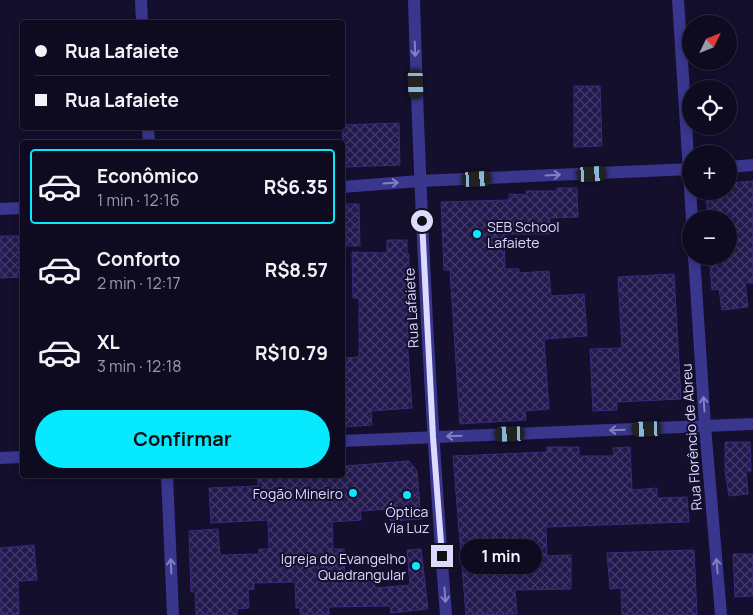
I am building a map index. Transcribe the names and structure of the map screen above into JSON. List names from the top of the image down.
{
  "streets": {
    "street": ["Rua Lafaiete", "Rua Florêncio de Abreu"]
  },
  "one_way": ["Rua Lafaiete", "Rua Florêncio de Abreu"],
  "places": [
    "SEB School Lafaiete",
    "Fogão Mineiro",
    "Óptica Via Luz",
    "Igreja do Evangelho Quadrangular"
  ],
  "north": "top right",
  "page": {
    "map_buttons": ["+", "−"],
    "banner": ["Rua Lafaiete", "Rua Lafaiete"],
    "list": [
      {
        "name": "Econômico",
        "note": "1 min · 12:16",
        "value": "R$6.35"
      },
      {
        "name": "Conforto",
        "note": "2 min · 12:17",
        "value": "R$8.57"
      },
      {
        "name": "XL",
        "note": "3 min · 12:18",
        "value": "R$10.79"
      }
    ],
    "buttons": "Confirmar",
    "bubble": "1 min"
  }
}
